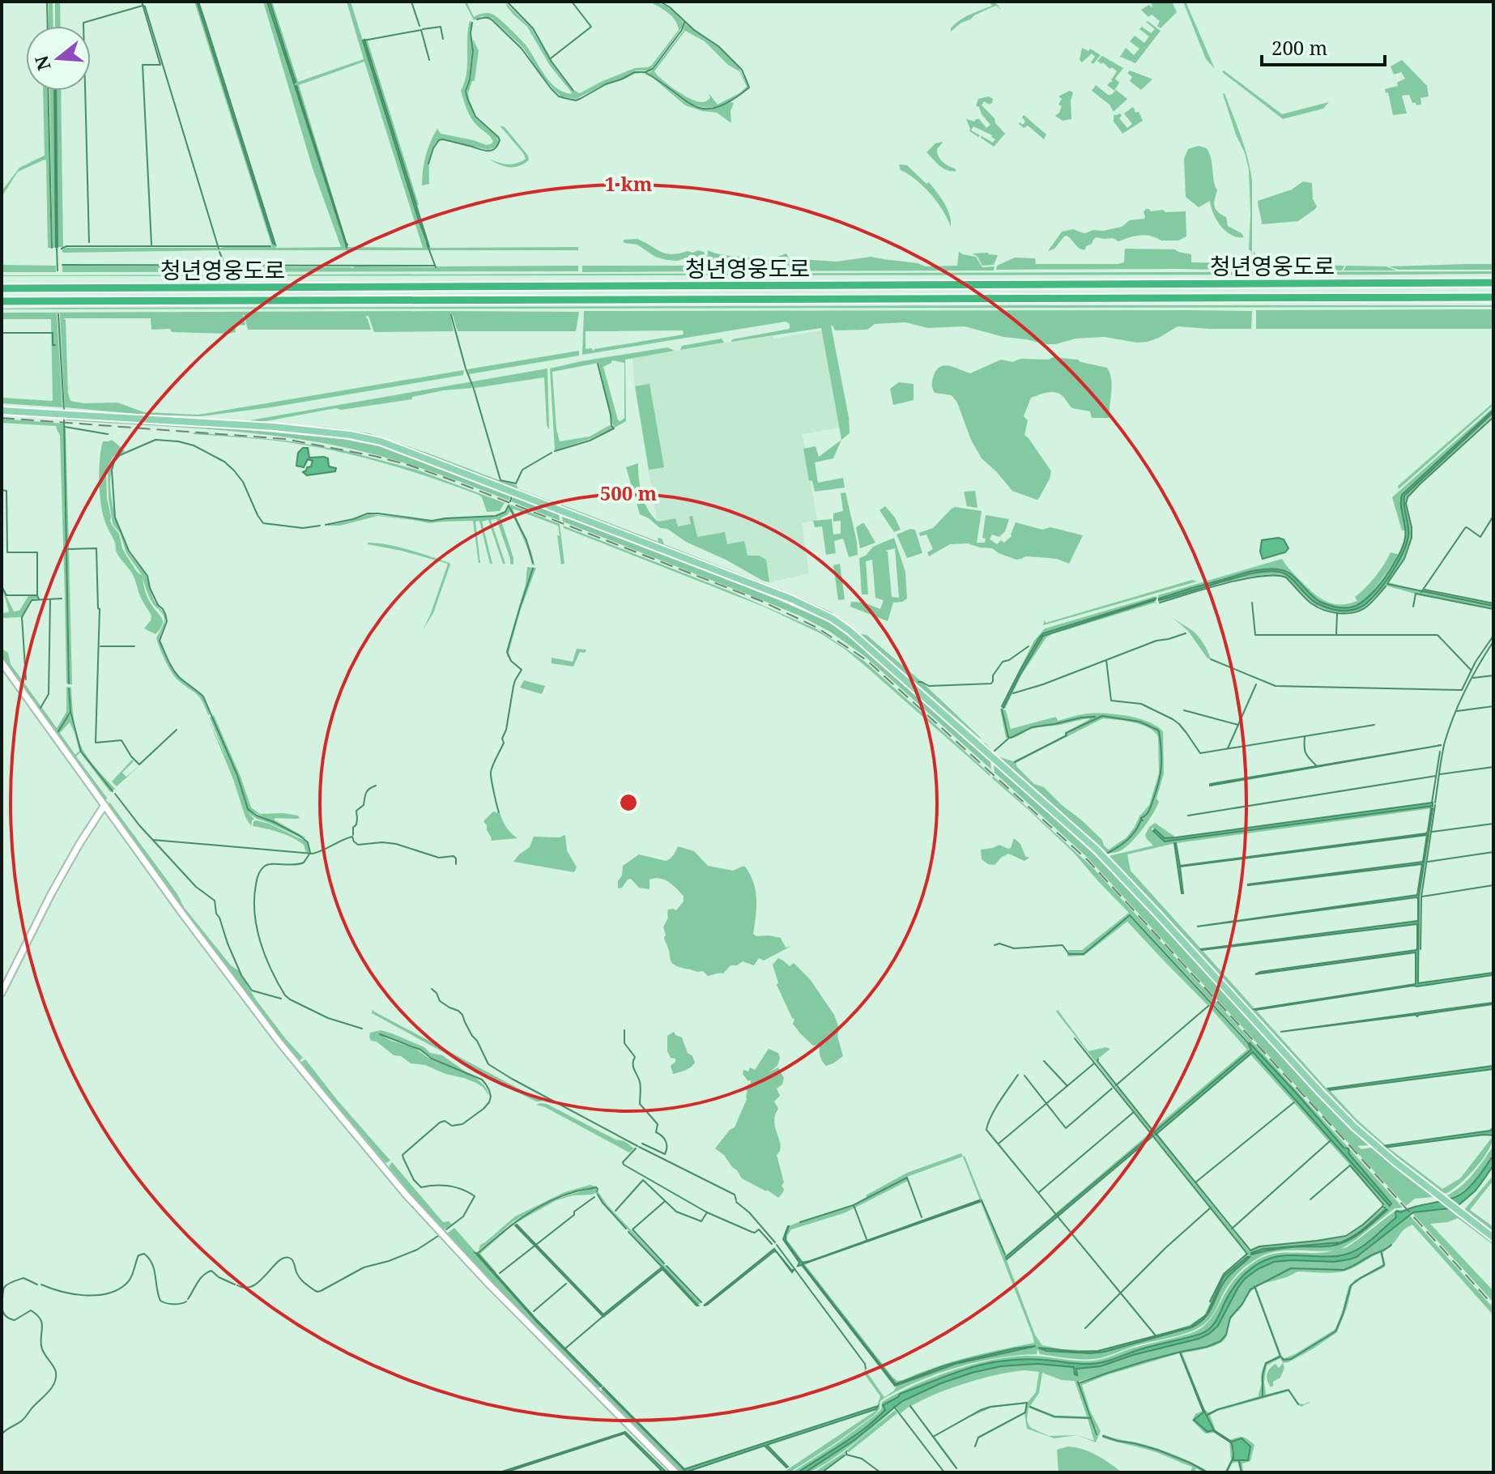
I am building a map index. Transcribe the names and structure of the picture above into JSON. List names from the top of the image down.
{
  "streets": {
    "highway": ["청년영웅도로"]
  },
  "scale_bar": "200 m",
  "north": "left",
  "rings": ["1 km", "500 m"]
}
